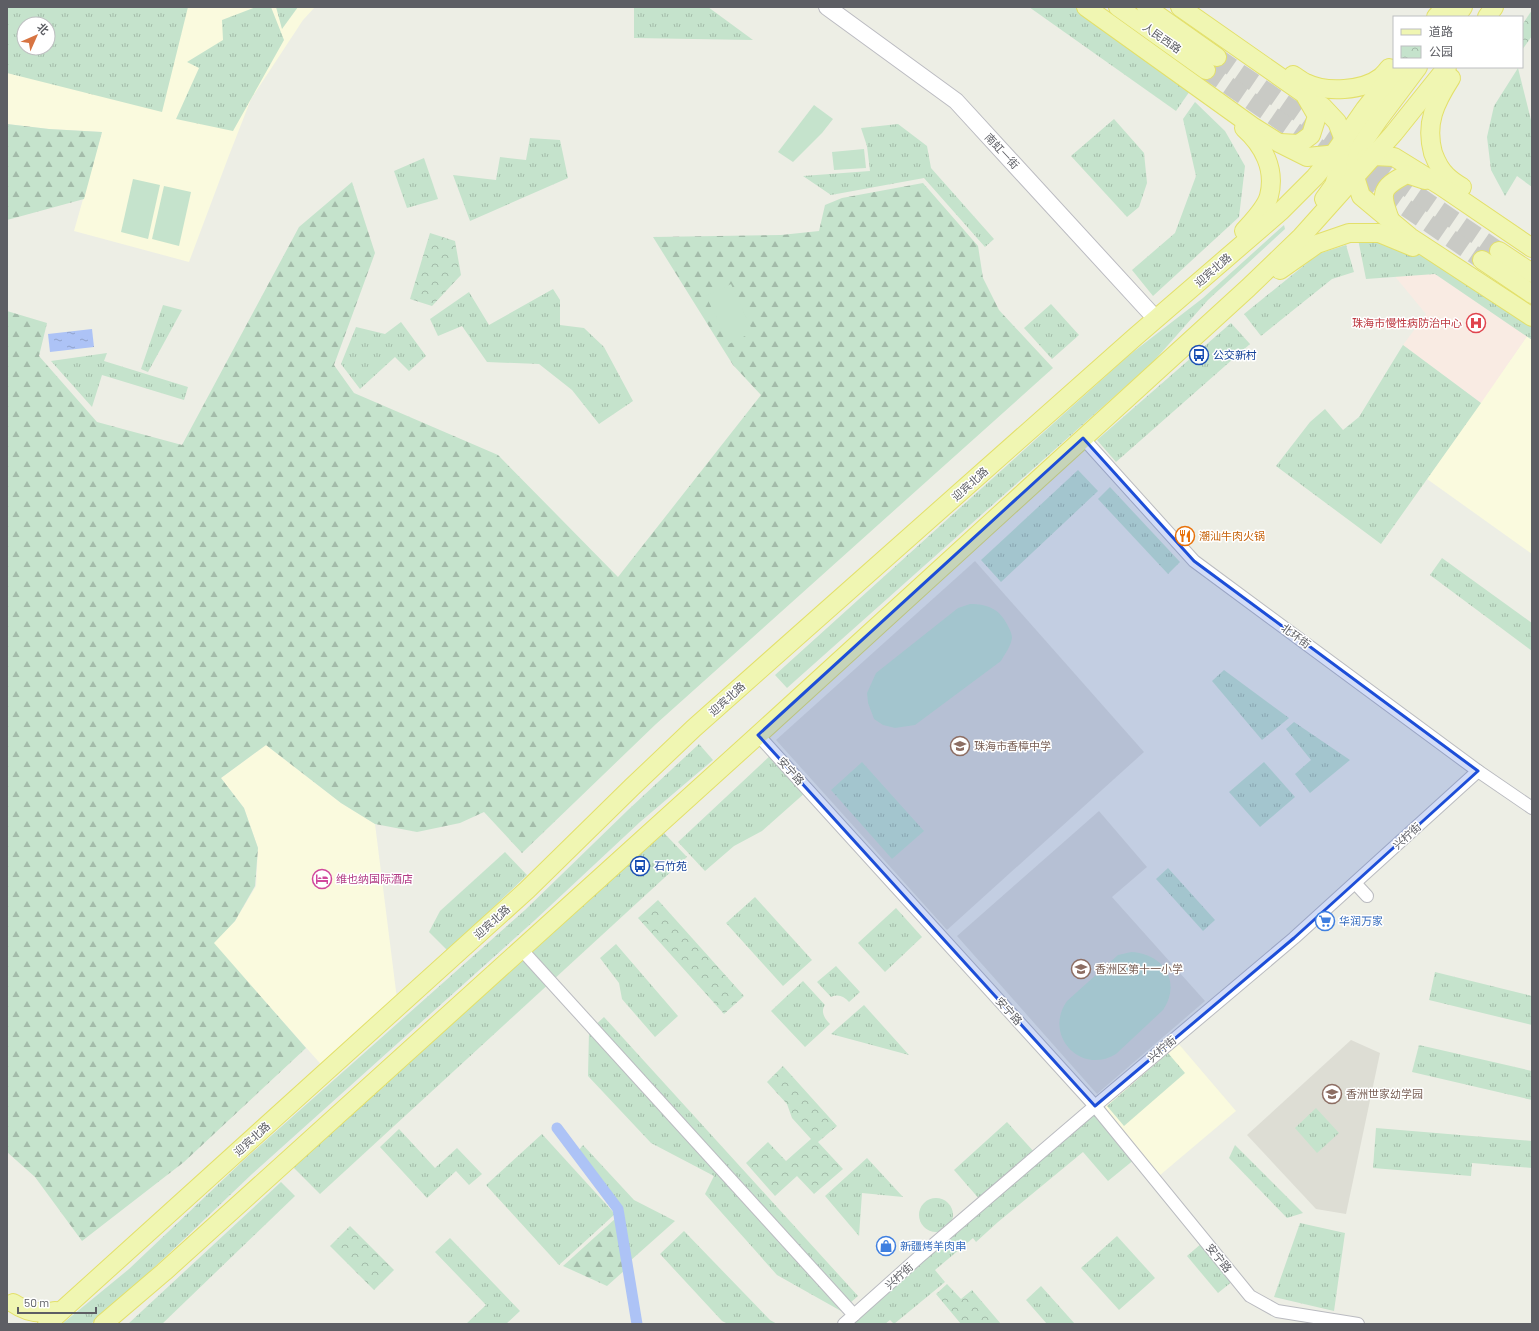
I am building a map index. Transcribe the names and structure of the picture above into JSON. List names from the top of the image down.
{
  "streets": {
    "main road": ["人民西路", "南虹一街", "迎宾北路"],
    "street": ["北环街", "安宁路", "兴柠街"]
  },
  "crossings": [
    ["南虹一街", "迎宾北路"],
    ["北环街", "兴柠街"],
    ["安宁路", "兴柠街"]
  ],
  "places": {
    "hospital": ["珠海市慢性病防治中心"],
    "bus stop": ["公交新村", "石竹苑"],
    "restaurant": ["潮汕牛肉火锅"],
    "school or university": ["珠海市香樟中学", "香洲区第十一小学", "香洲世家幼学园"],
    "hotel": ["维也纳国际酒店"],
    "supermarket": ["华润万家"],
    "shop": ["新疆烤羊肉串"]
  },
  "legend": ["道路", "公园"],
  "scale_bar": "50 m",
  "north": "top right"
}
